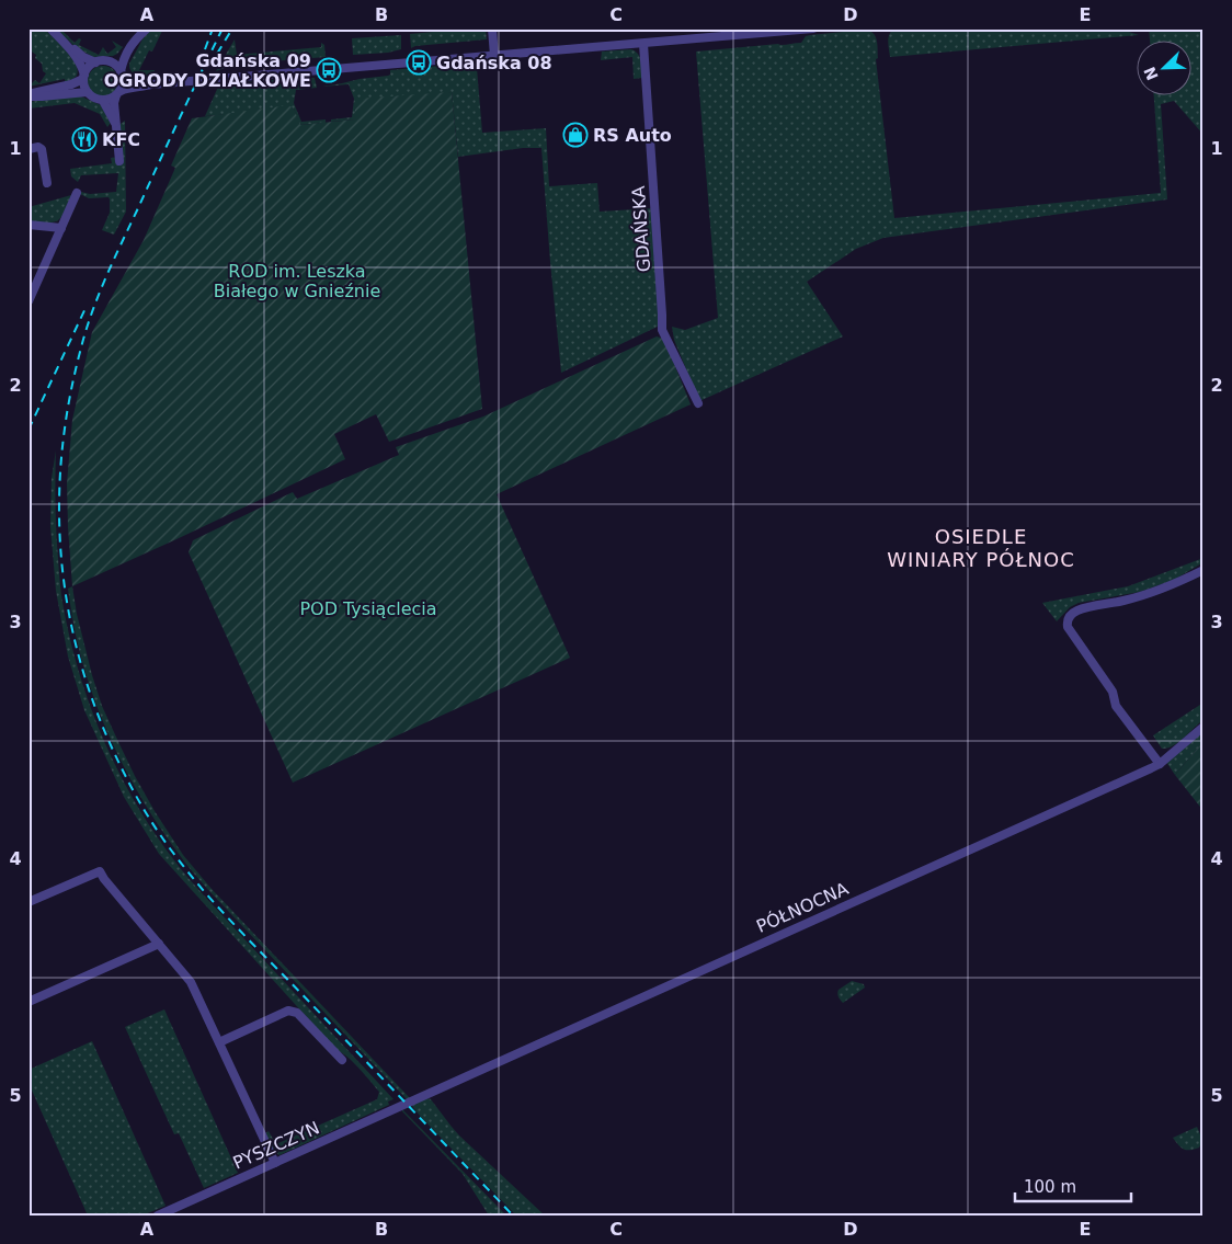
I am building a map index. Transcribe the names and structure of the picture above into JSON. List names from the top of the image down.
{
  "streets": {
    "street": ["GDAŃSKA", "PÓŁNOCNA", "PYSZCZYN"]
  },
  "crossings": [
    ["PÓŁNOCNA", "PYSZCZYN"]
  ],
  "districts": ["OSIEDLE WINIARY PÓŁNOC"],
  "parks": ["ROD im. Leszka Białego w Gnieźnie", "POD Tysiąclecia"],
  "places": {
    "bus stop": ["Gdańska 08", "Gdańska 09 OGRODY DZIAŁKOWE"],
    "shop": ["RS Auto"],
    "restaurant": ["KFC"]
  },
  "scale_bar": "100 m",
  "north": "bottom left",
  "grid": {
    "columns": [
      "A",
      "B",
      "C",
      "D",
      "E"
    ],
    "rows": [
      "1",
      "2",
      "3",
      "4",
      "5"
    ]
  }
}
